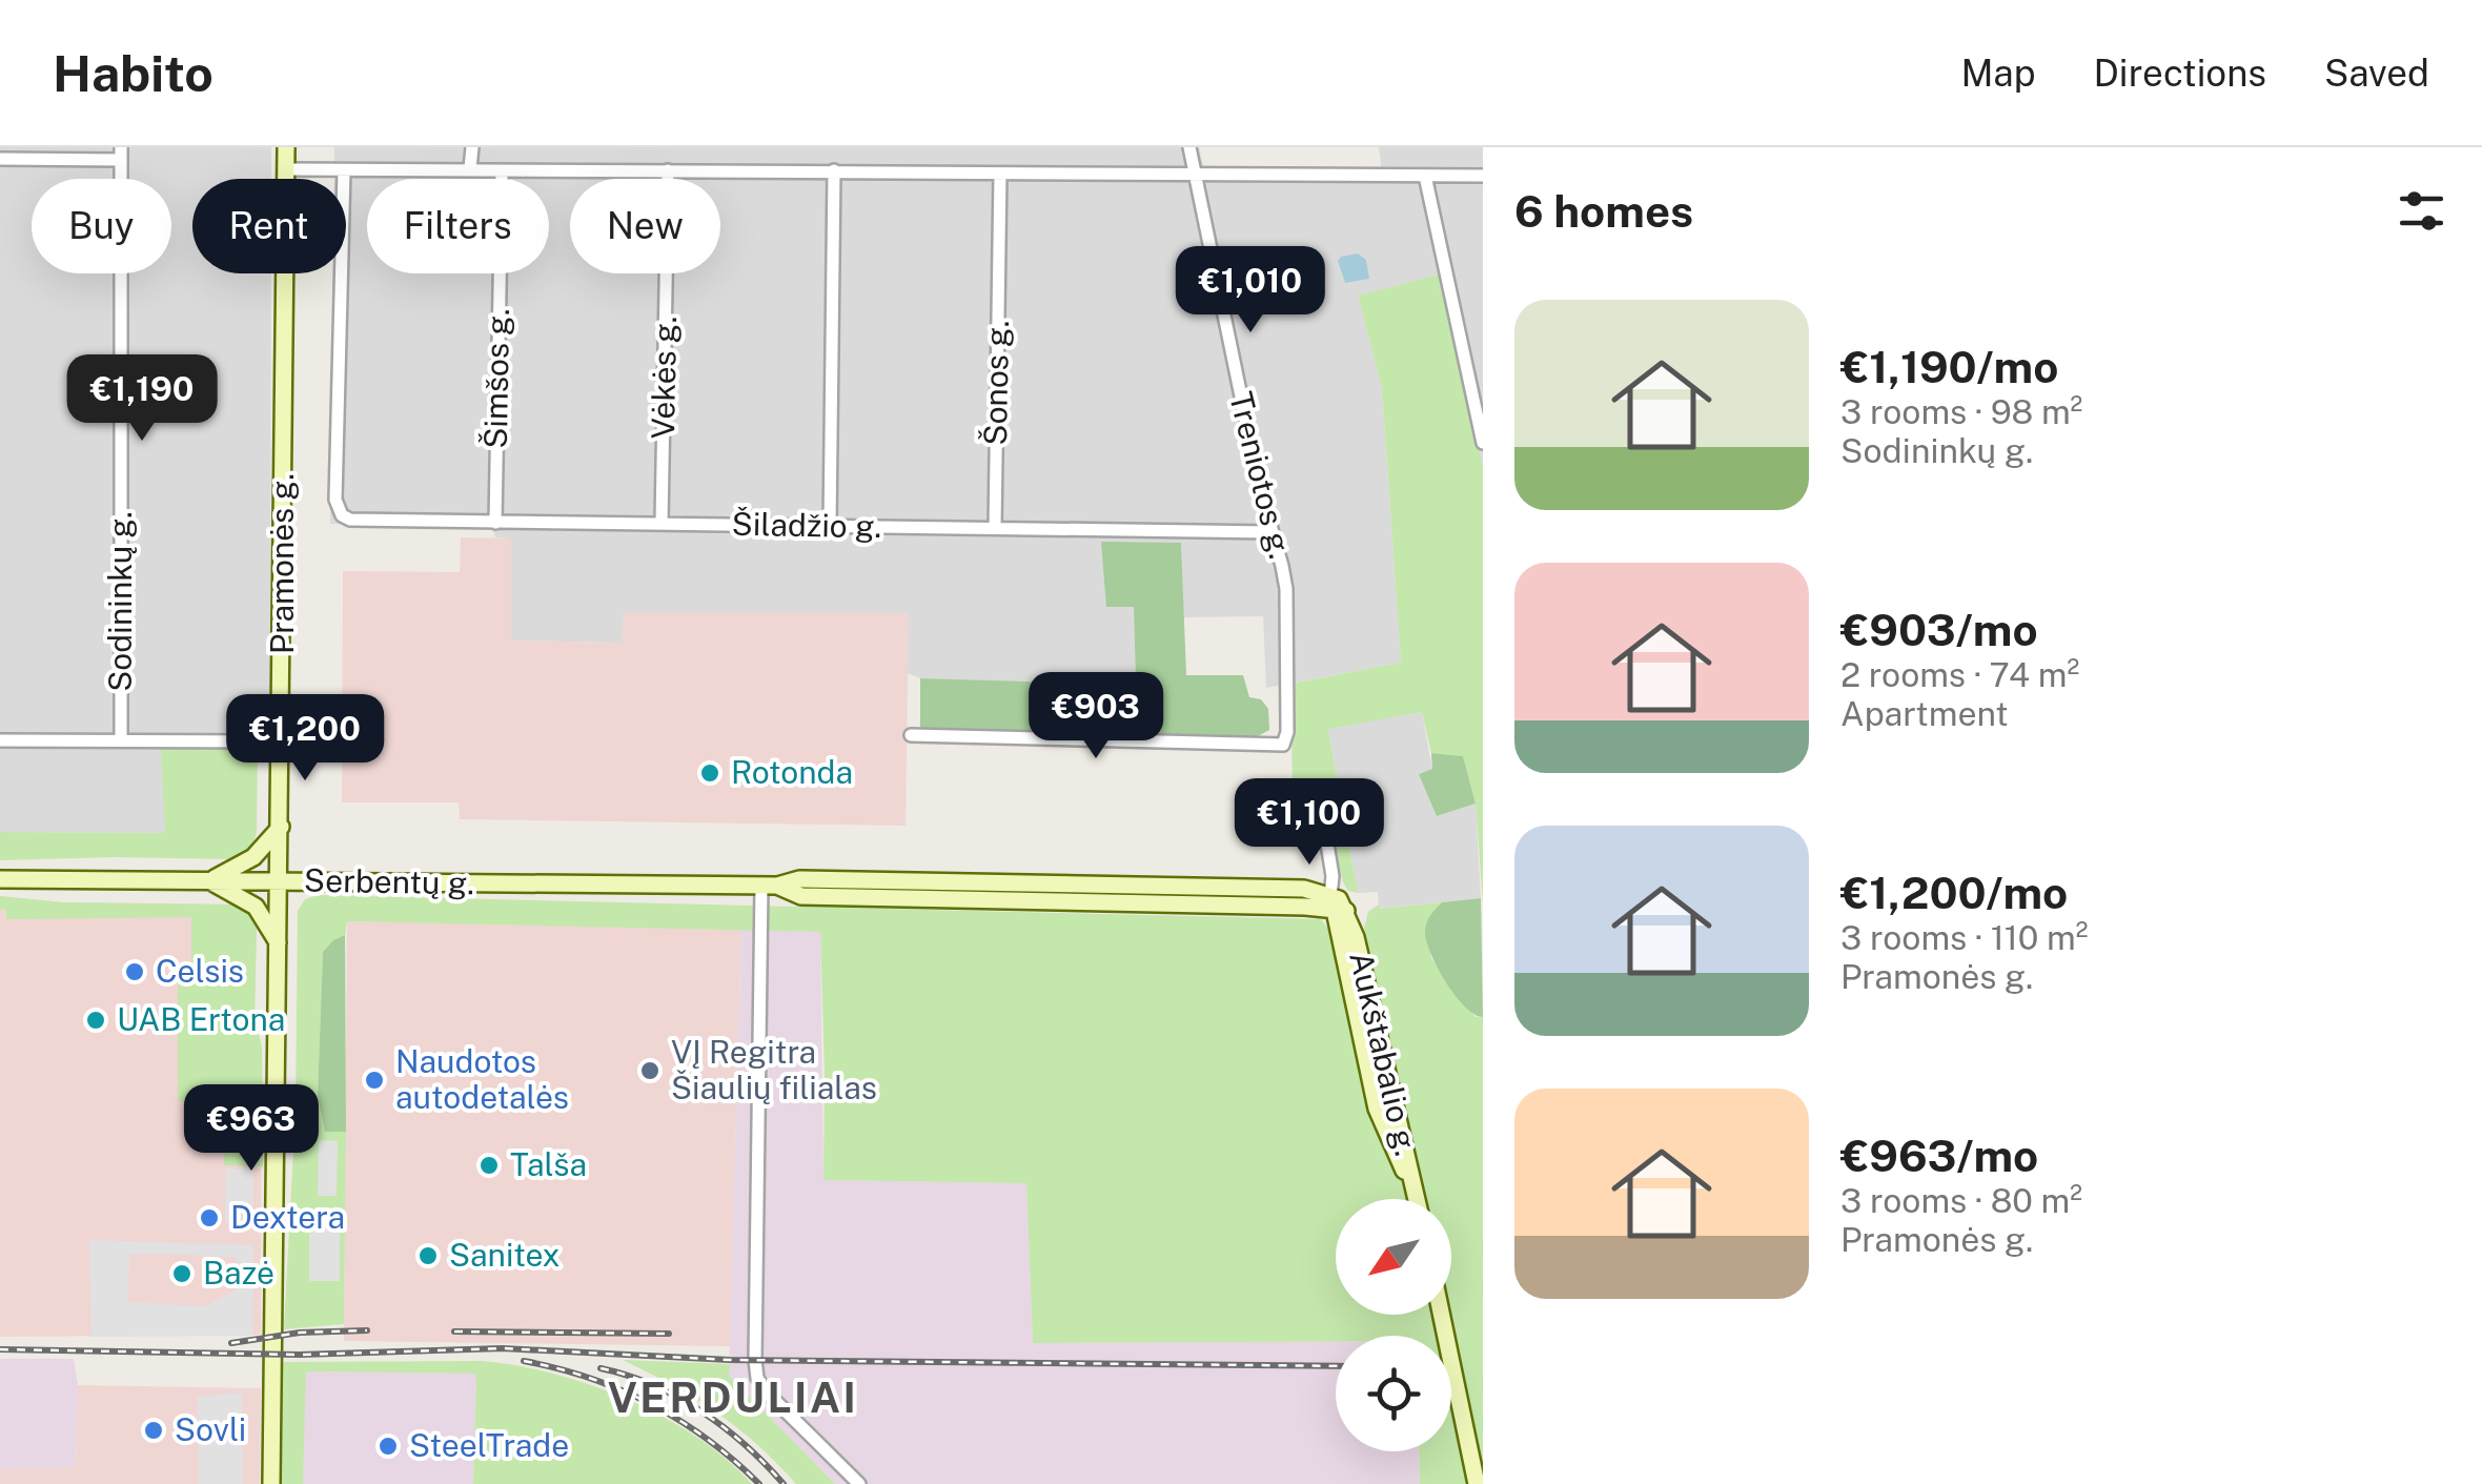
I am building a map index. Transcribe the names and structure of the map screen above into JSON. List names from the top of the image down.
{
  "streets": {
    "main road": ["Pramonės g.", "Serbentų g.", "Aukštabalio g."],
    "street": [
      "Vėkės g.",
      "Šimšos g.",
      "Šonos g.",
      "Treniotos g.",
      "Šiladžio g.",
      "Sodininkų g."
    ]
  },
  "crossings": [
    ["Vėkės g.", "Šiladžio g."],
    ["Šimšos g.", "Šiladžio g."],
    ["Šonos g.", "Šiladžio g."],
    ["Treniotos g.", "Šiladžio g."],
    ["Pramonės g.", "Serbentų g."],
    ["Serbentų g.", "Aukštabalio g."]
  ],
  "districts": ["VERDULIAI"],
  "places": [
    "Rotonda",
    "Celsis",
    "UAB Ertona",
    "VĮ Regitra Šiaulių filialas",
    "Naudotos autodetalės",
    "Talša",
    "Dextera",
    "Sanitex",
    "Bazė",
    "Sovli",
    "SteelTrade"
  ],
  "north": "bottom left",
  "page": {
    "header": "Habito",
    "nav": ["Map", "Directions", "Saved"],
    "heading": "6 homes",
    "chip": [
      "Buy",
      "Rent",
      "Filters",
      "New"
    ],
    "price": [
      "€1,010",
      "€1,190",
      "€903",
      "€1,200",
      "€1,100",
      "€963"
    ],
    "list": [
      {
        "name": "€1,190/mo",
        "note": "3 rooms · 98 m² · Sodininkų g."
      },
      {
        "name": "€903/mo",
        "note": "2 rooms · 74 m² · Apartment"
      },
      {
        "name": "€1,200/mo",
        "note": "3 rooms · 110 m² · Pramonės g."
      },
      {
        "name": "€963/mo",
        "note": "3 rooms · 80 m² · Pramonės g."
      }
    ]
  }
}
